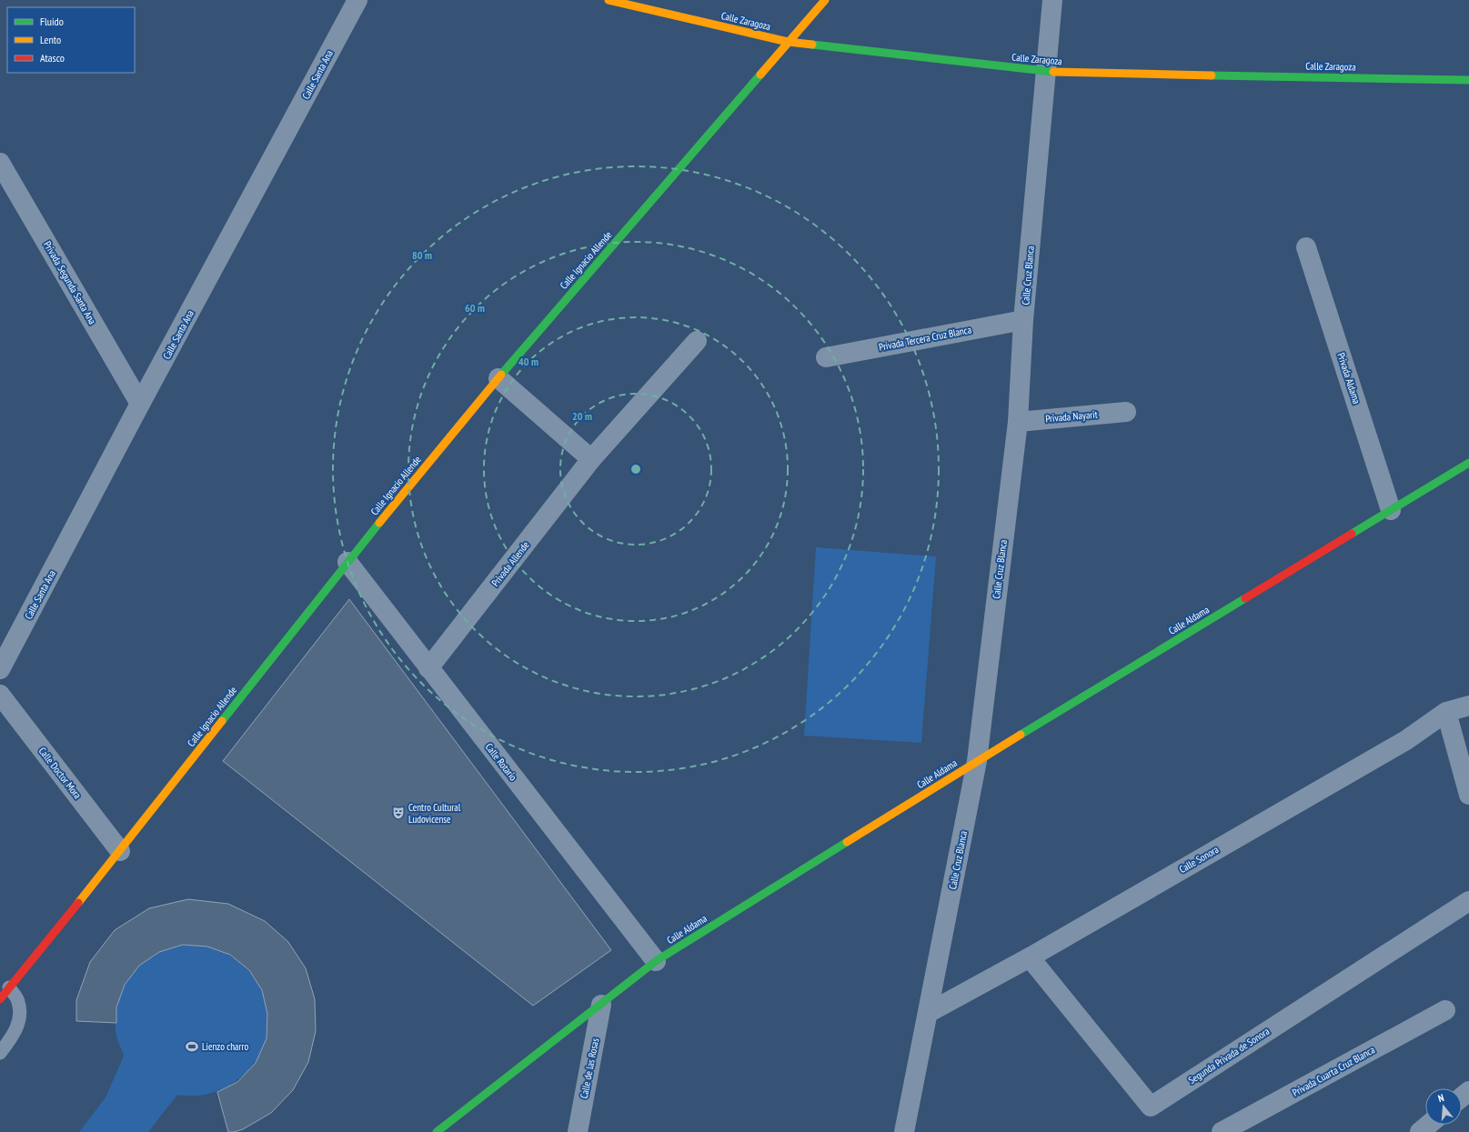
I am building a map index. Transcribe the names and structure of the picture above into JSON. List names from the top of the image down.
{
  "streets": {
    "street": [
      "Calle Zaragoza",
      "Calle Santa Ana",
      "Calle Ignacio Allende",
      "Calle Cruz Blanca",
      "Privada Segunda Santa Ana",
      "Privada Tercera Cruz Blanca",
      "Privada Aldama",
      "Privada Nayarit",
      "Privada Allende",
      "Calle Aldama",
      "Calle Rotario",
      "Calle Doctor Mora",
      "Calle Sonora",
      "Segunda Privada de Sonora",
      "Calle de las Rosas",
      "Privada Cuarta Cruz Blanca"
    ]
  },
  "crossings": [
    ["Calle Zaragoza", "Calle Ignacio Allende"],
    ["Calle Zaragoza", "Calle Cruz Blanca"],
    ["Calle Santa Ana", "Privada Segunda Santa Ana"],
    ["Calle Ignacio Allende", "Calle Rotario"],
    ["Calle Ignacio Allende", "Calle Doctor Mora"],
    ["Calle Cruz Blanca", "Privada Tercera Cruz Blanca"],
    ["Calle Cruz Blanca", "Privada Nayarit"],
    ["Calle Cruz Blanca", "Calle Aldama"],
    ["Calle Cruz Blanca", "Calle Sonora"],
    ["Privada Aldama", "Calle Aldama"],
    ["Privada Allende", "Calle Rotario"],
    ["Calle Aldama", "Calle Rotario"],
    ["Calle Aldama", "Calle de las Rosas"],
    ["Calle Sonora", "Segunda Privada de Sonora"]
  ],
  "places": {
    "theatre": ["Centro Cultural Ludovicense"],
    "sports": ["Lienzo charro"]
  },
  "legend": ["Fluido", "Lento", "Atasco"],
  "north": "top",
  "rings": [
    "80 m",
    "60 m",
    "40 m",
    "20 m"
  ]
}
